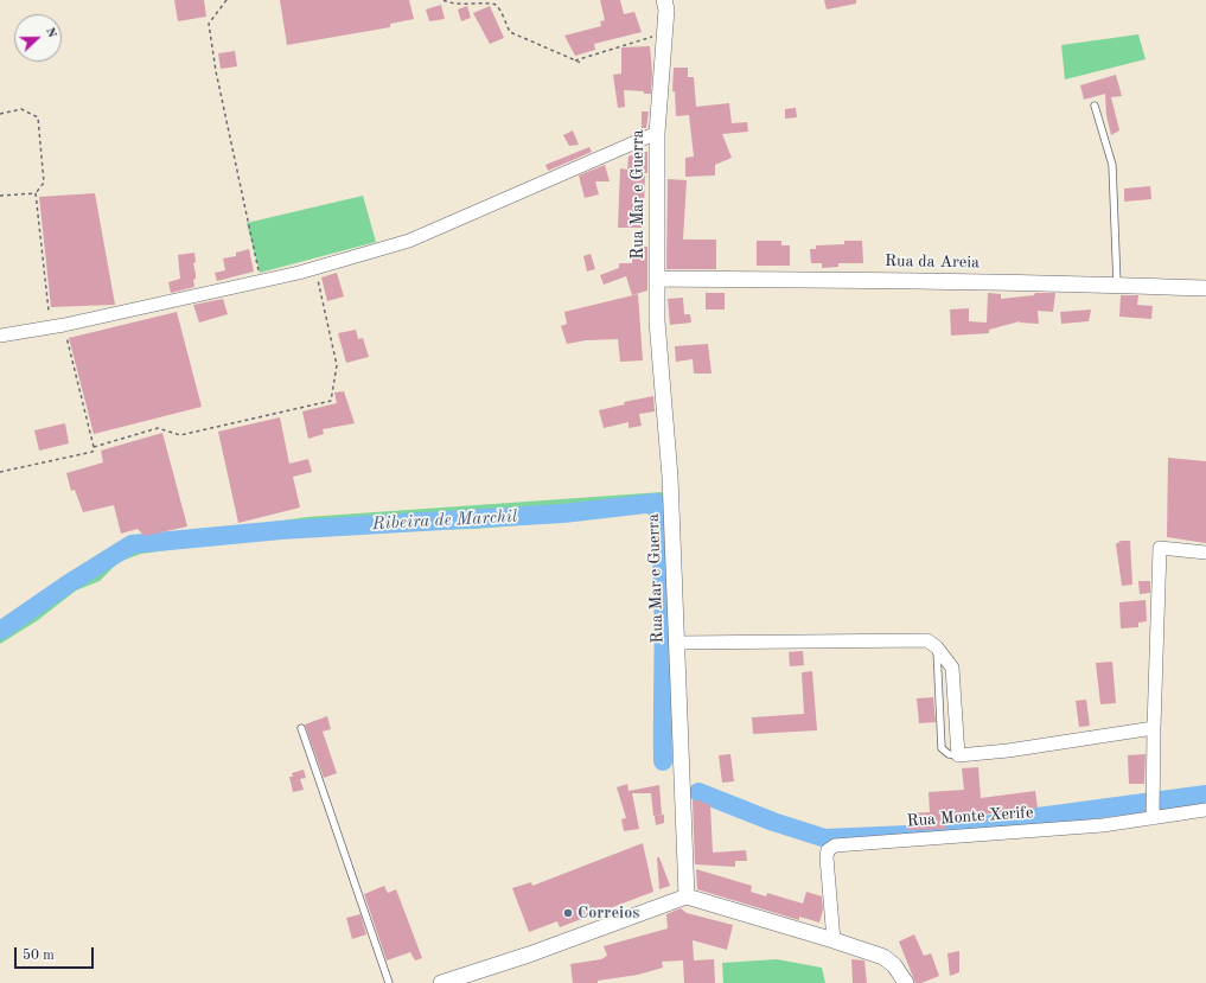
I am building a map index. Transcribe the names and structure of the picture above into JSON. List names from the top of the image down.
{
  "streets": {
    "street": ["Rua Mar e Guerra", "Rua da Areia", "Rua Monte Xerife"]
  },
  "crossings": [
    ["Rua Mar e Guerra", "Rua da Areia"]
  ],
  "water": ["Ribeira de Marchil"],
  "places": ["Correios"],
  "scale_bar": "50 m",
  "north": "right"
}
